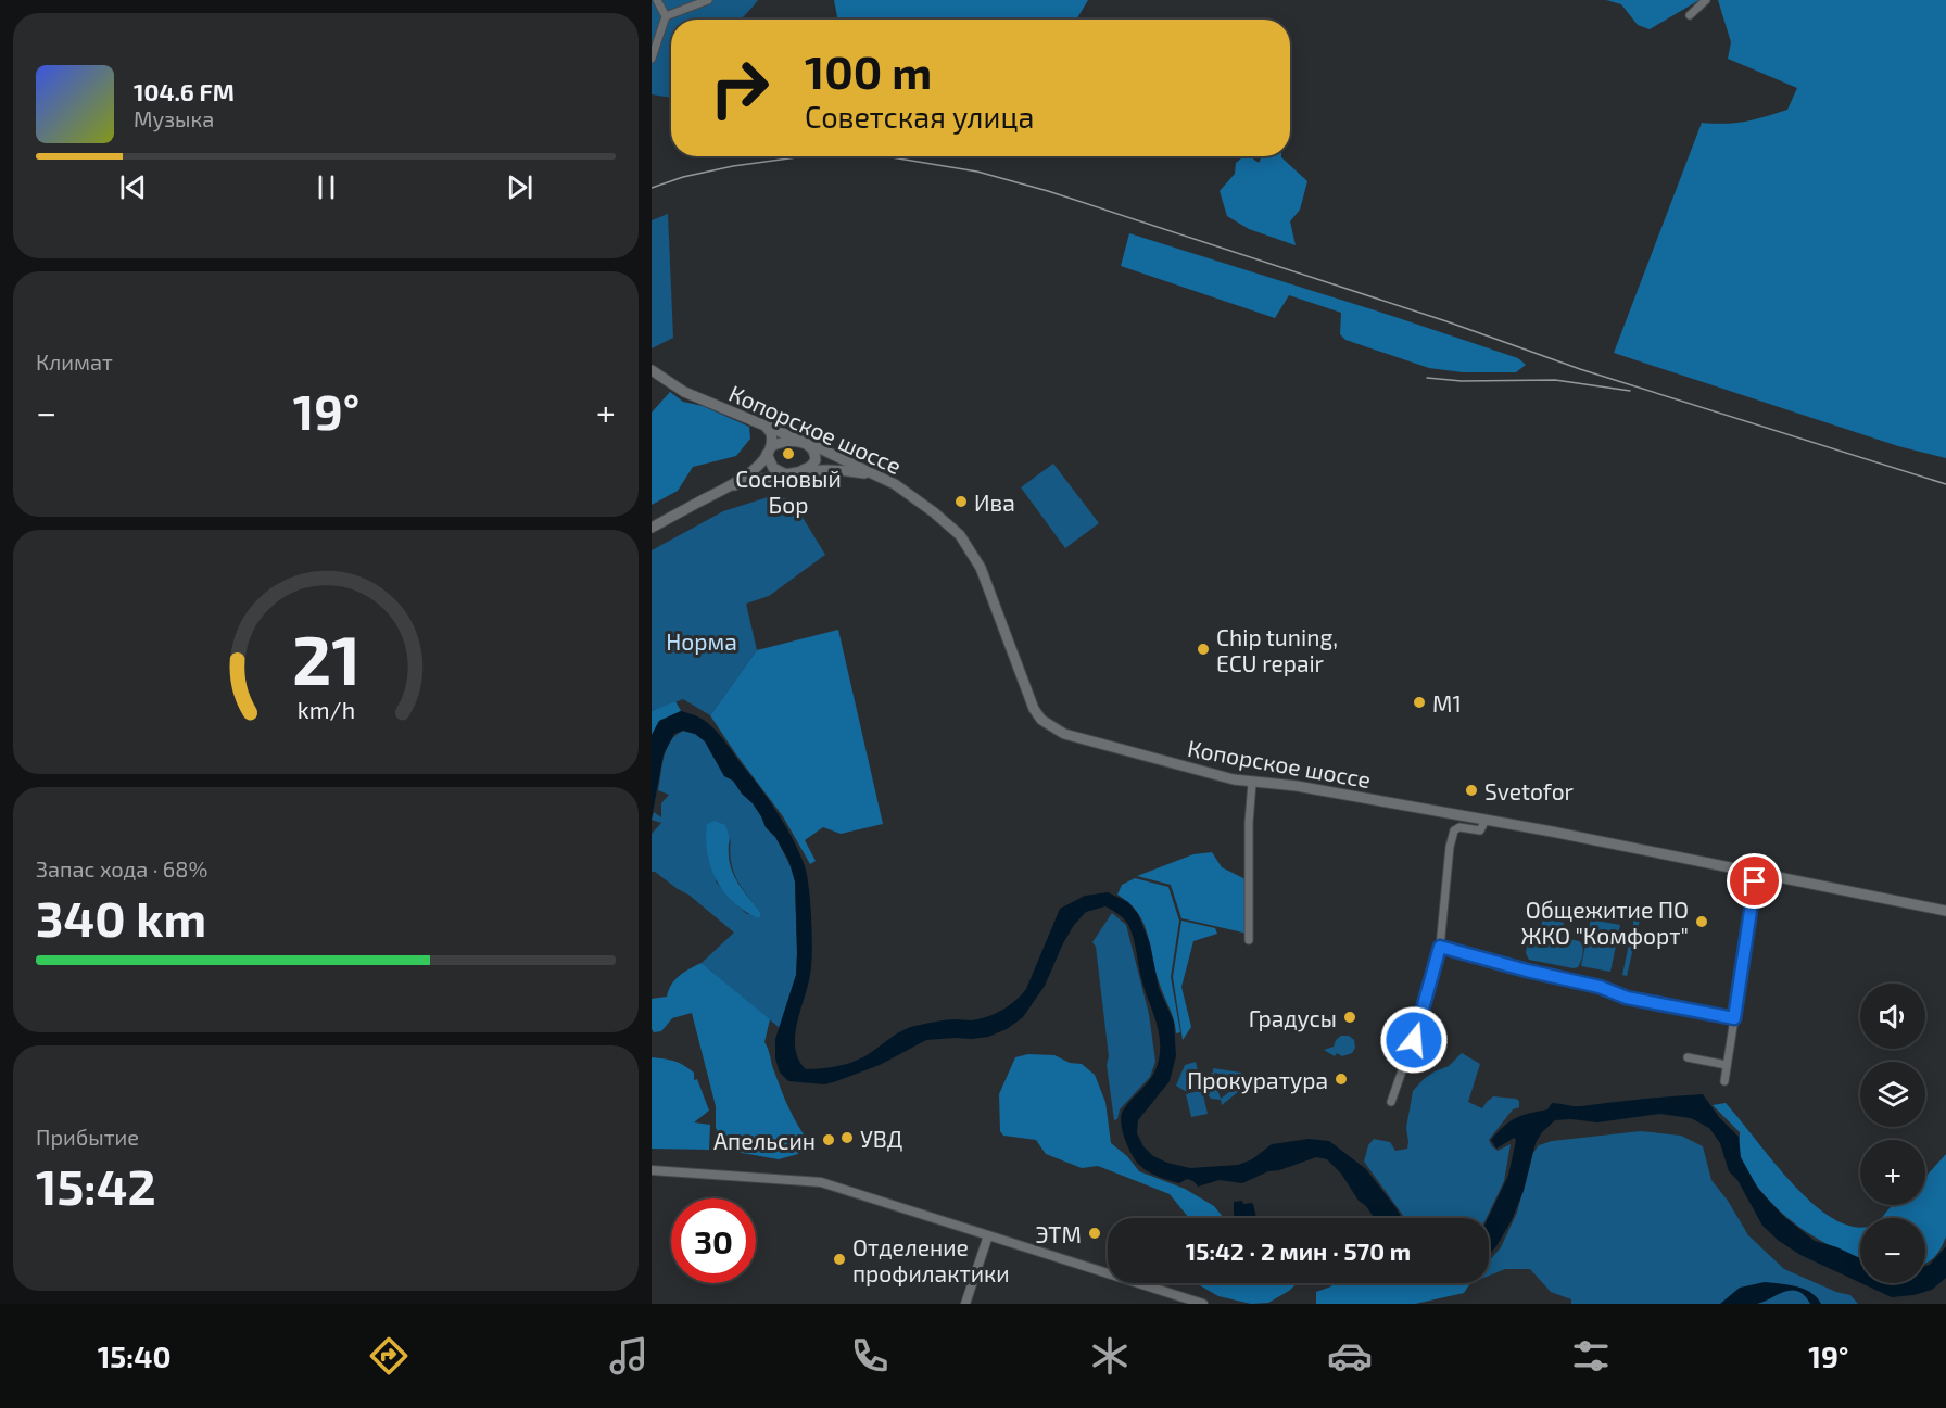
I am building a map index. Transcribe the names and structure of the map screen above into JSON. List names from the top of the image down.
{
  "streets": {
    "main road": ["Копорское шоссе"]
  },
  "parks": ["Норма"],
  "places": [
    "Сосновый Бор",
    "Ива",
    "Chip tuning, ECU repair",
    "М1",
    "Svetofor",
    "Общежитие ПО ЖКО \"Комфорт\"",
    "Градусы",
    "Прокуратура",
    "УВД",
    "Апельсин",
    "ЭТМ",
    "Отделение профилактики"
  ],
  "page": {
    "turn": ["100 m", "Советская улица"],
    "song": ["104.6 FM", "Музыка"],
    "tile": [
      "Климат",
      ["Запас хода · 68%", "340 km"],
      ["Прибытие", "15:42"]
    ],
    "heat": ["−", "19°", "+"],
    "map_buttons": ["+", "−"],
    "limit": "30",
    "trip": "15:42 · 2 мин · 570 m",
    "tabs": ["15:40", "19°"],
    "gauge": ["21", "km/h"]
  }
}
